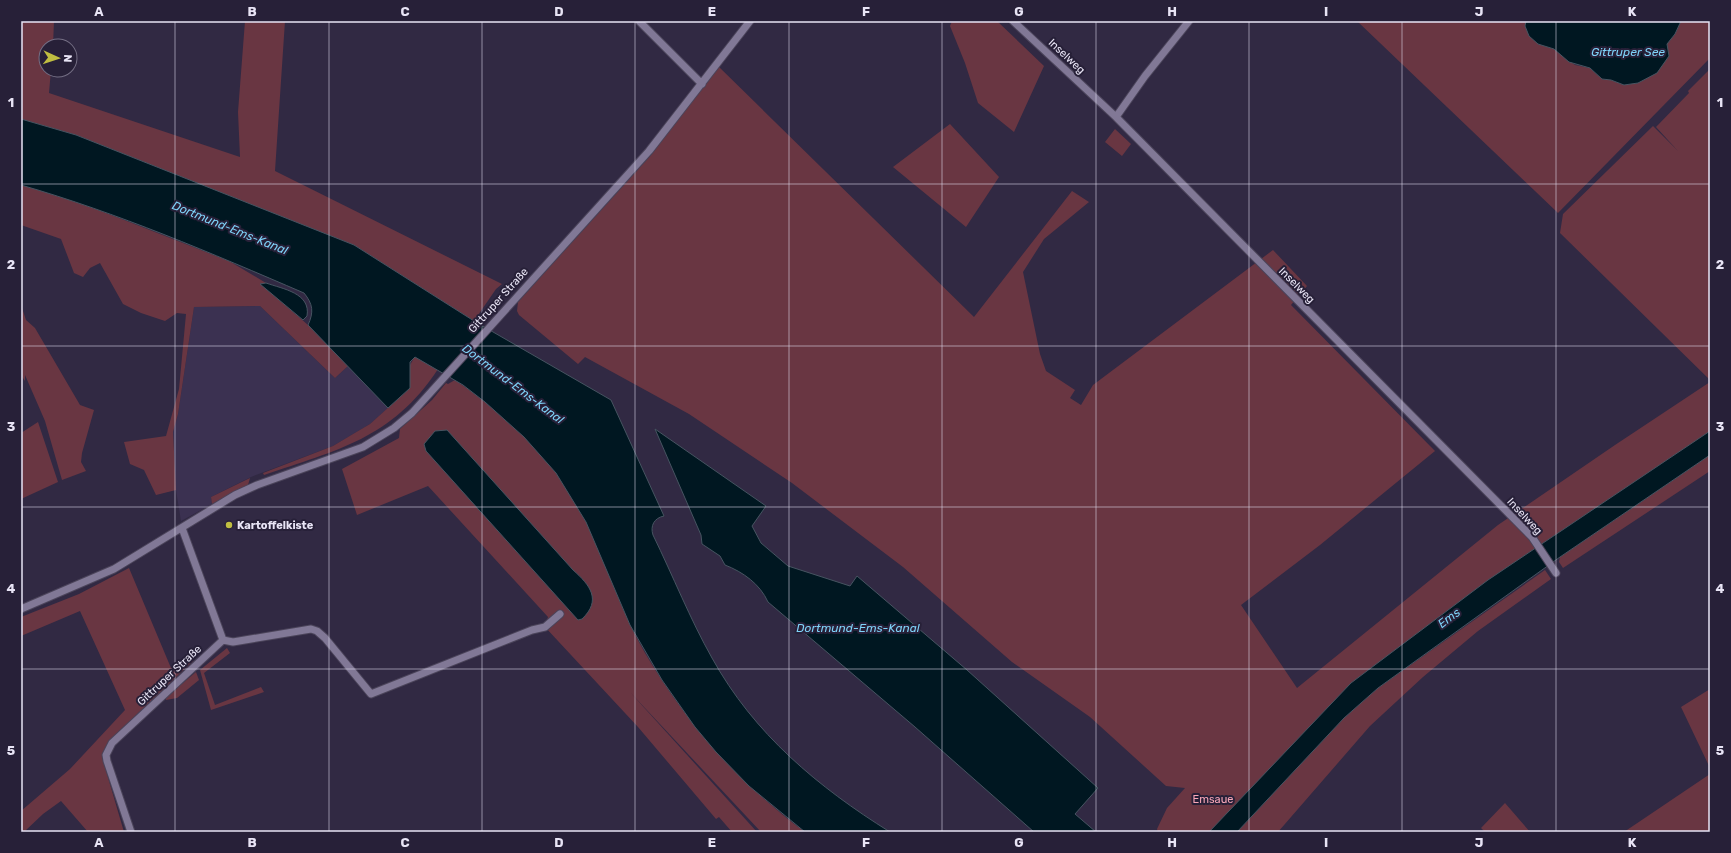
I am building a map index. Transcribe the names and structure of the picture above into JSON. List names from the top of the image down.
{
  "streets": {
    "street": ["Inselweg", "Gittruper Straße"]
  },
  "water": ["Gittruper See", "Dortmund-Ems-Kanal", "Ems"],
  "parks": ["Emsaue"],
  "places": ["Kartoffelkiste"],
  "north": "right",
  "grid": {
    "columns": [
      "A",
      "B",
      "C",
      "D",
      "E",
      "F",
      "G",
      "H",
      "I",
      "J",
      "K"
    ],
    "rows": [
      "1",
      "2",
      "3",
      "4",
      "5"
    ]
  }
}
